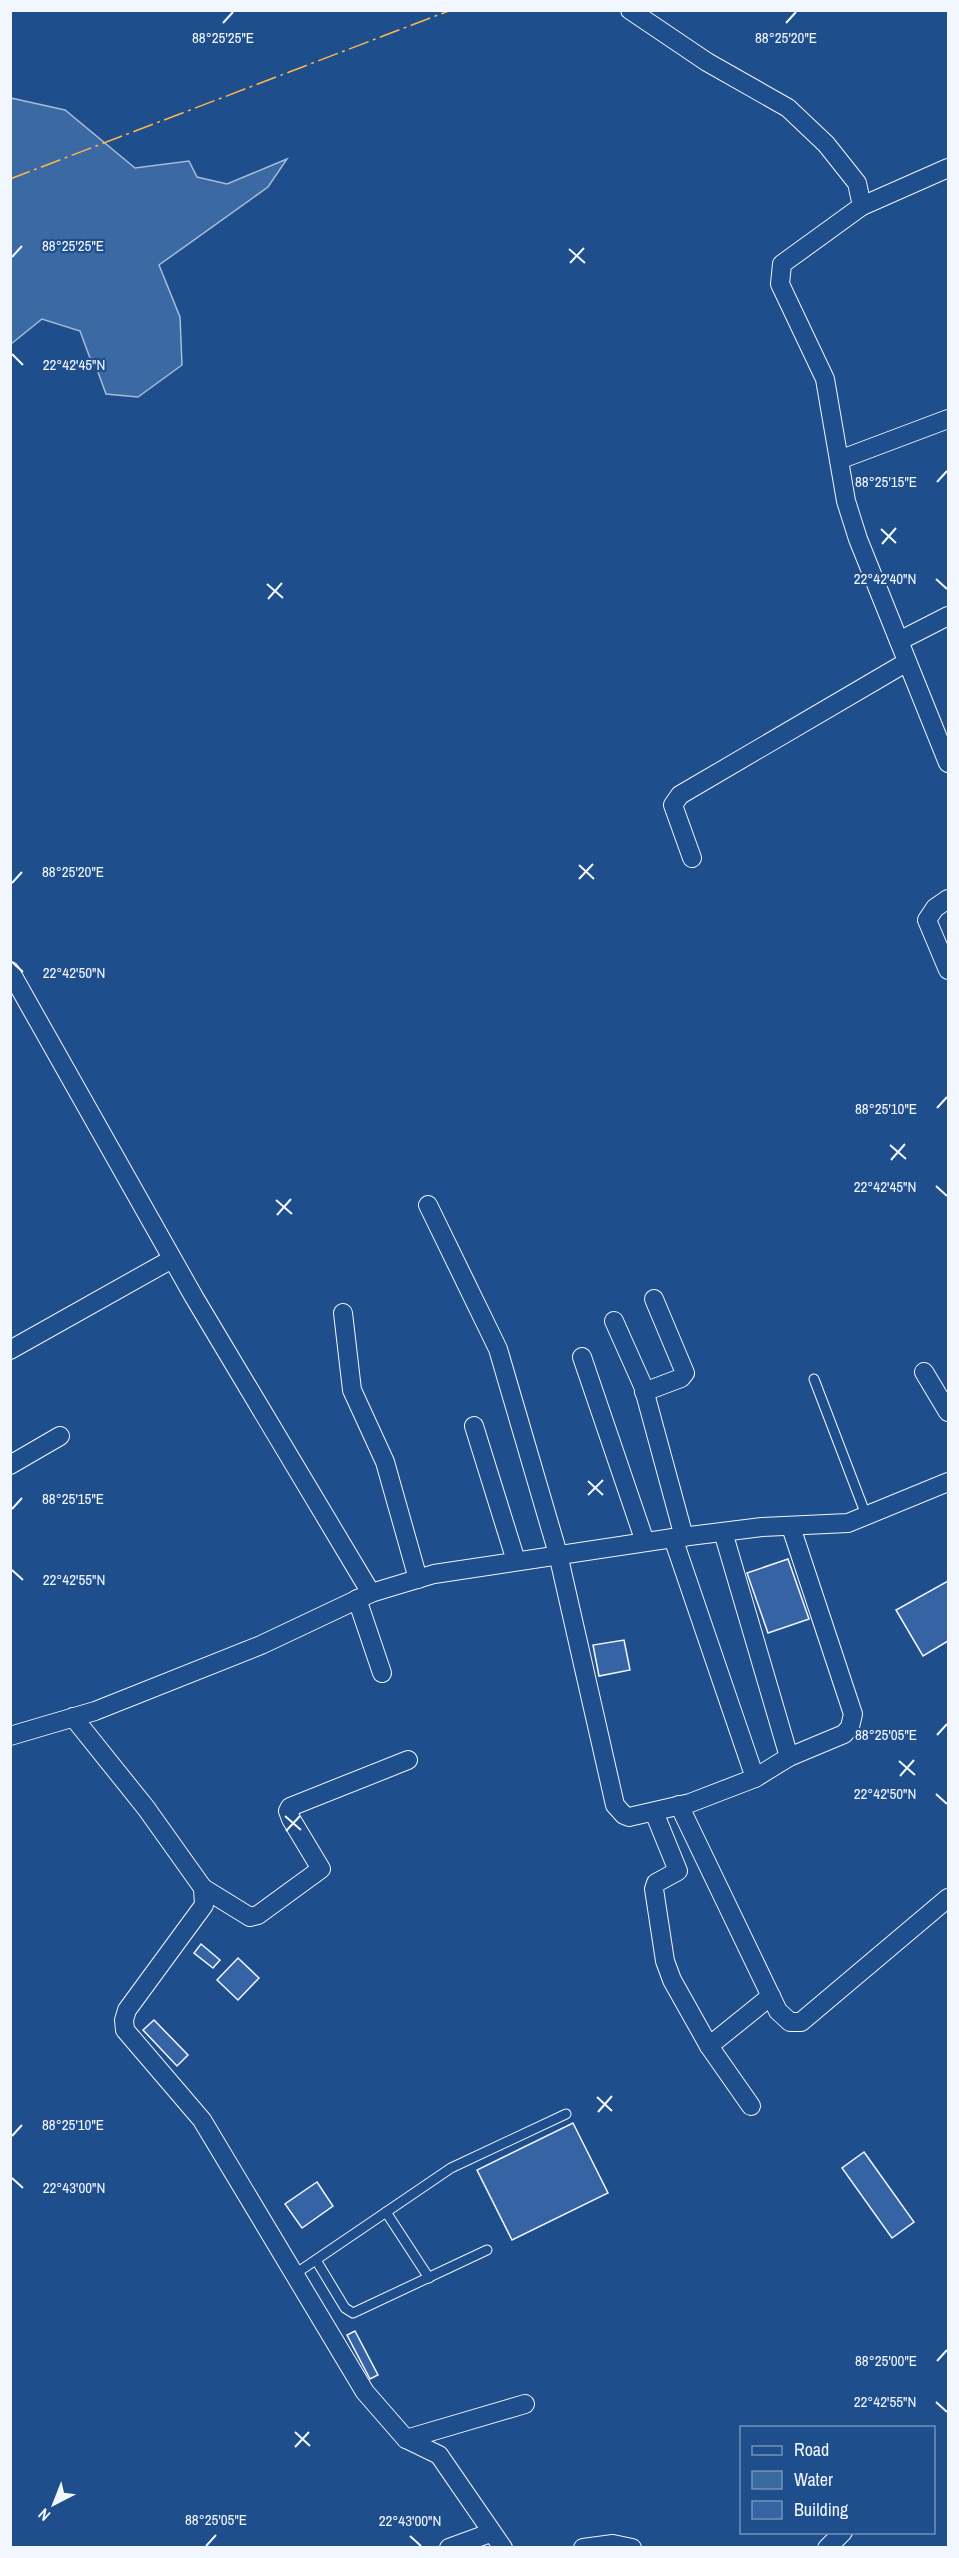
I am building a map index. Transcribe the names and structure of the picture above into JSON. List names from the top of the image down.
{
  "legend": ["Road", "Water", "Building"],
  "north": "bottom left",
  "coordinates": [
    "88°25'20\"E",
    "88°25'25\"E",
    "22°42'45\"N",
    "88°25'15\"E",
    "22°42'40\"N",
    "22°42'50\"N",
    "88°25'10\"E",
    "22°42'55\"N",
    "88°25'05\"E",
    "22°43'00\"N",
    "88°25'00\"E"
  ]
}
